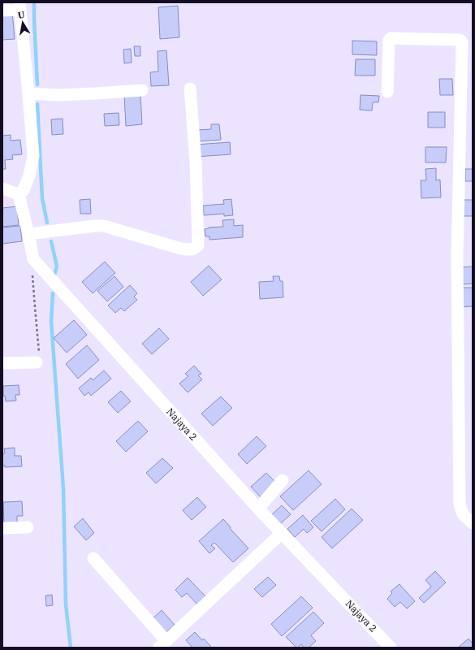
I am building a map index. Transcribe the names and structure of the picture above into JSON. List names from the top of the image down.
{
  "streets": {
    "street": ["Najaya 2"]
  },
  "north": "top"
}
